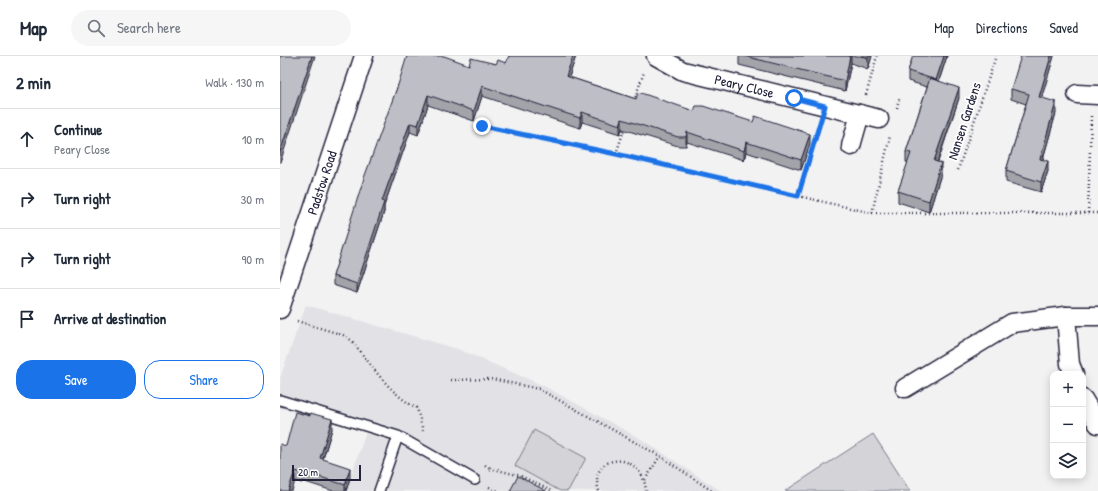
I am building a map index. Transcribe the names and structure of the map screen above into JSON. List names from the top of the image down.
{
  "streets": {
    "street": ["Peary Close", "Padstow Road"],
    "path": ["Nansen Gardens"]
  },
  "scale_bar": "20 m",
  "page": {
    "header": "Map",
    "search": "Search here",
    "nav": ["Map", "Directions", "Saved"],
    "heading": ["2 min", "Walk · 130 m"],
    "list": [
      ["Continue", "Peary Close", "10 m"],
      ["Turn right", "30 m"],
      ["Turn right", "90 m"],
      "Arrive at destination"
    ],
    "buttons": ["Save", "Share"],
    "map_buttons": ["+", "−"],
    "scale": "20 m"
  }
}
